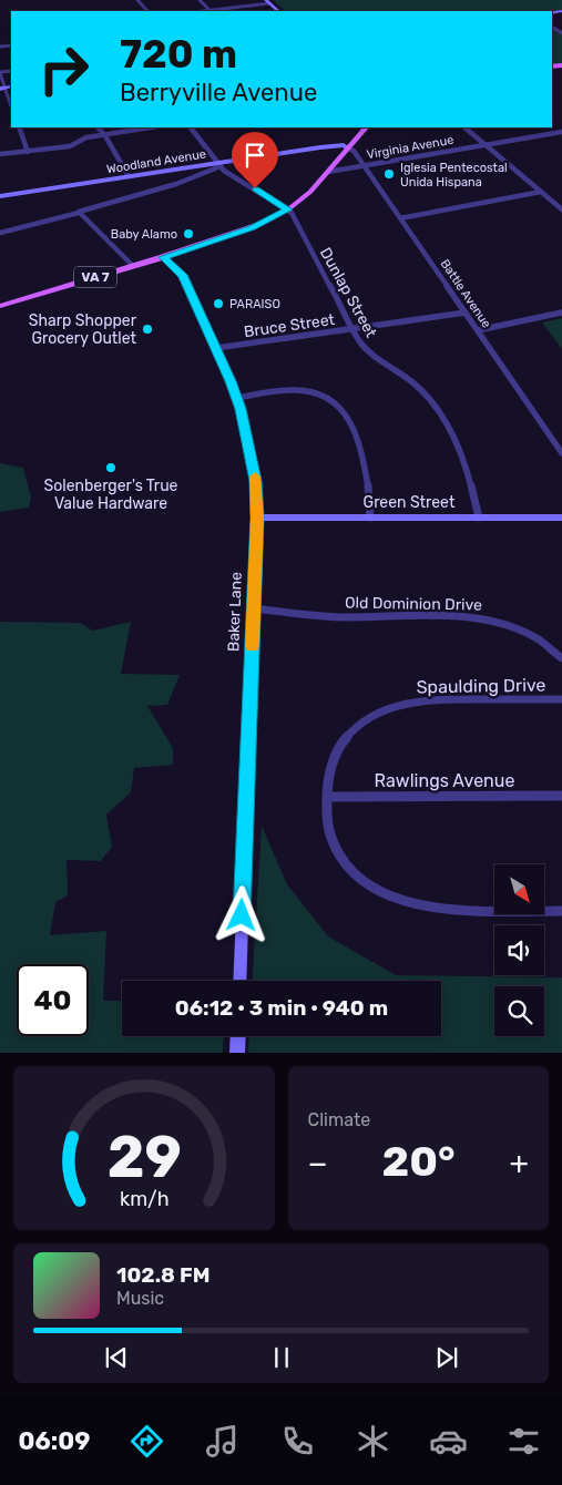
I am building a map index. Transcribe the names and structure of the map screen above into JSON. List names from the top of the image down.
{
  "streets": {
    "main road": ["VA 7"],
    "street": [
      "Virginia Avenue",
      "Woodland Avenue",
      "Dunlap Street",
      "Battle Avenue",
      "Bruce Street",
      "Green Street",
      "Old Dominion Drive",
      "Baker Lane",
      "Spaulding Drive",
      "Rawlings Avenue"
    ]
  },
  "crossings": [
    ["Virginia Avenue", "VA 7"],
    ["Virginia Avenue", "Battle Avenue"],
    ["Woodland Avenue", "VA 7"],
    ["Woodland Avenue", "Battle Avenue"],
    ["VA 7", "Dunlap Street"],
    ["VA 7", "Battle Avenue"],
    ["VA 7", "Baker Lane"],
    ["Dunlap Street", "Bruce Street"],
    ["Dunlap Street", "Green Street"],
    ["Battle Avenue", "Bruce Street"],
    ["Bruce Street", "Baker Lane"],
    ["Green Street", "Baker Lane"],
    ["Old Dominion Drive", "Baker Lane"],
    ["Spaulding Drive", "Rawlings Avenue"]
  ],
  "places": [
    "Iglesia Pentecostal Unida Hispana",
    "Baby Alamo",
    "PARAISO",
    "Sharp Shopper Grocery Outlet",
    "Solenberger's True Value Hardware"
  ],
  "north": "bottom right",
  "page": {
    "turn": ["720 m", "Berryville Avenue"],
    "limit": "40",
    "trip": "06:12 · 3 min · 940 m",
    "tile": "Climate",
    "heat": ["−", "20°", "+"],
    "song": ["102.8 FM", "Music"],
    "tabs": "06:09",
    "gauge": ["29", "km/h"]
  }
}
